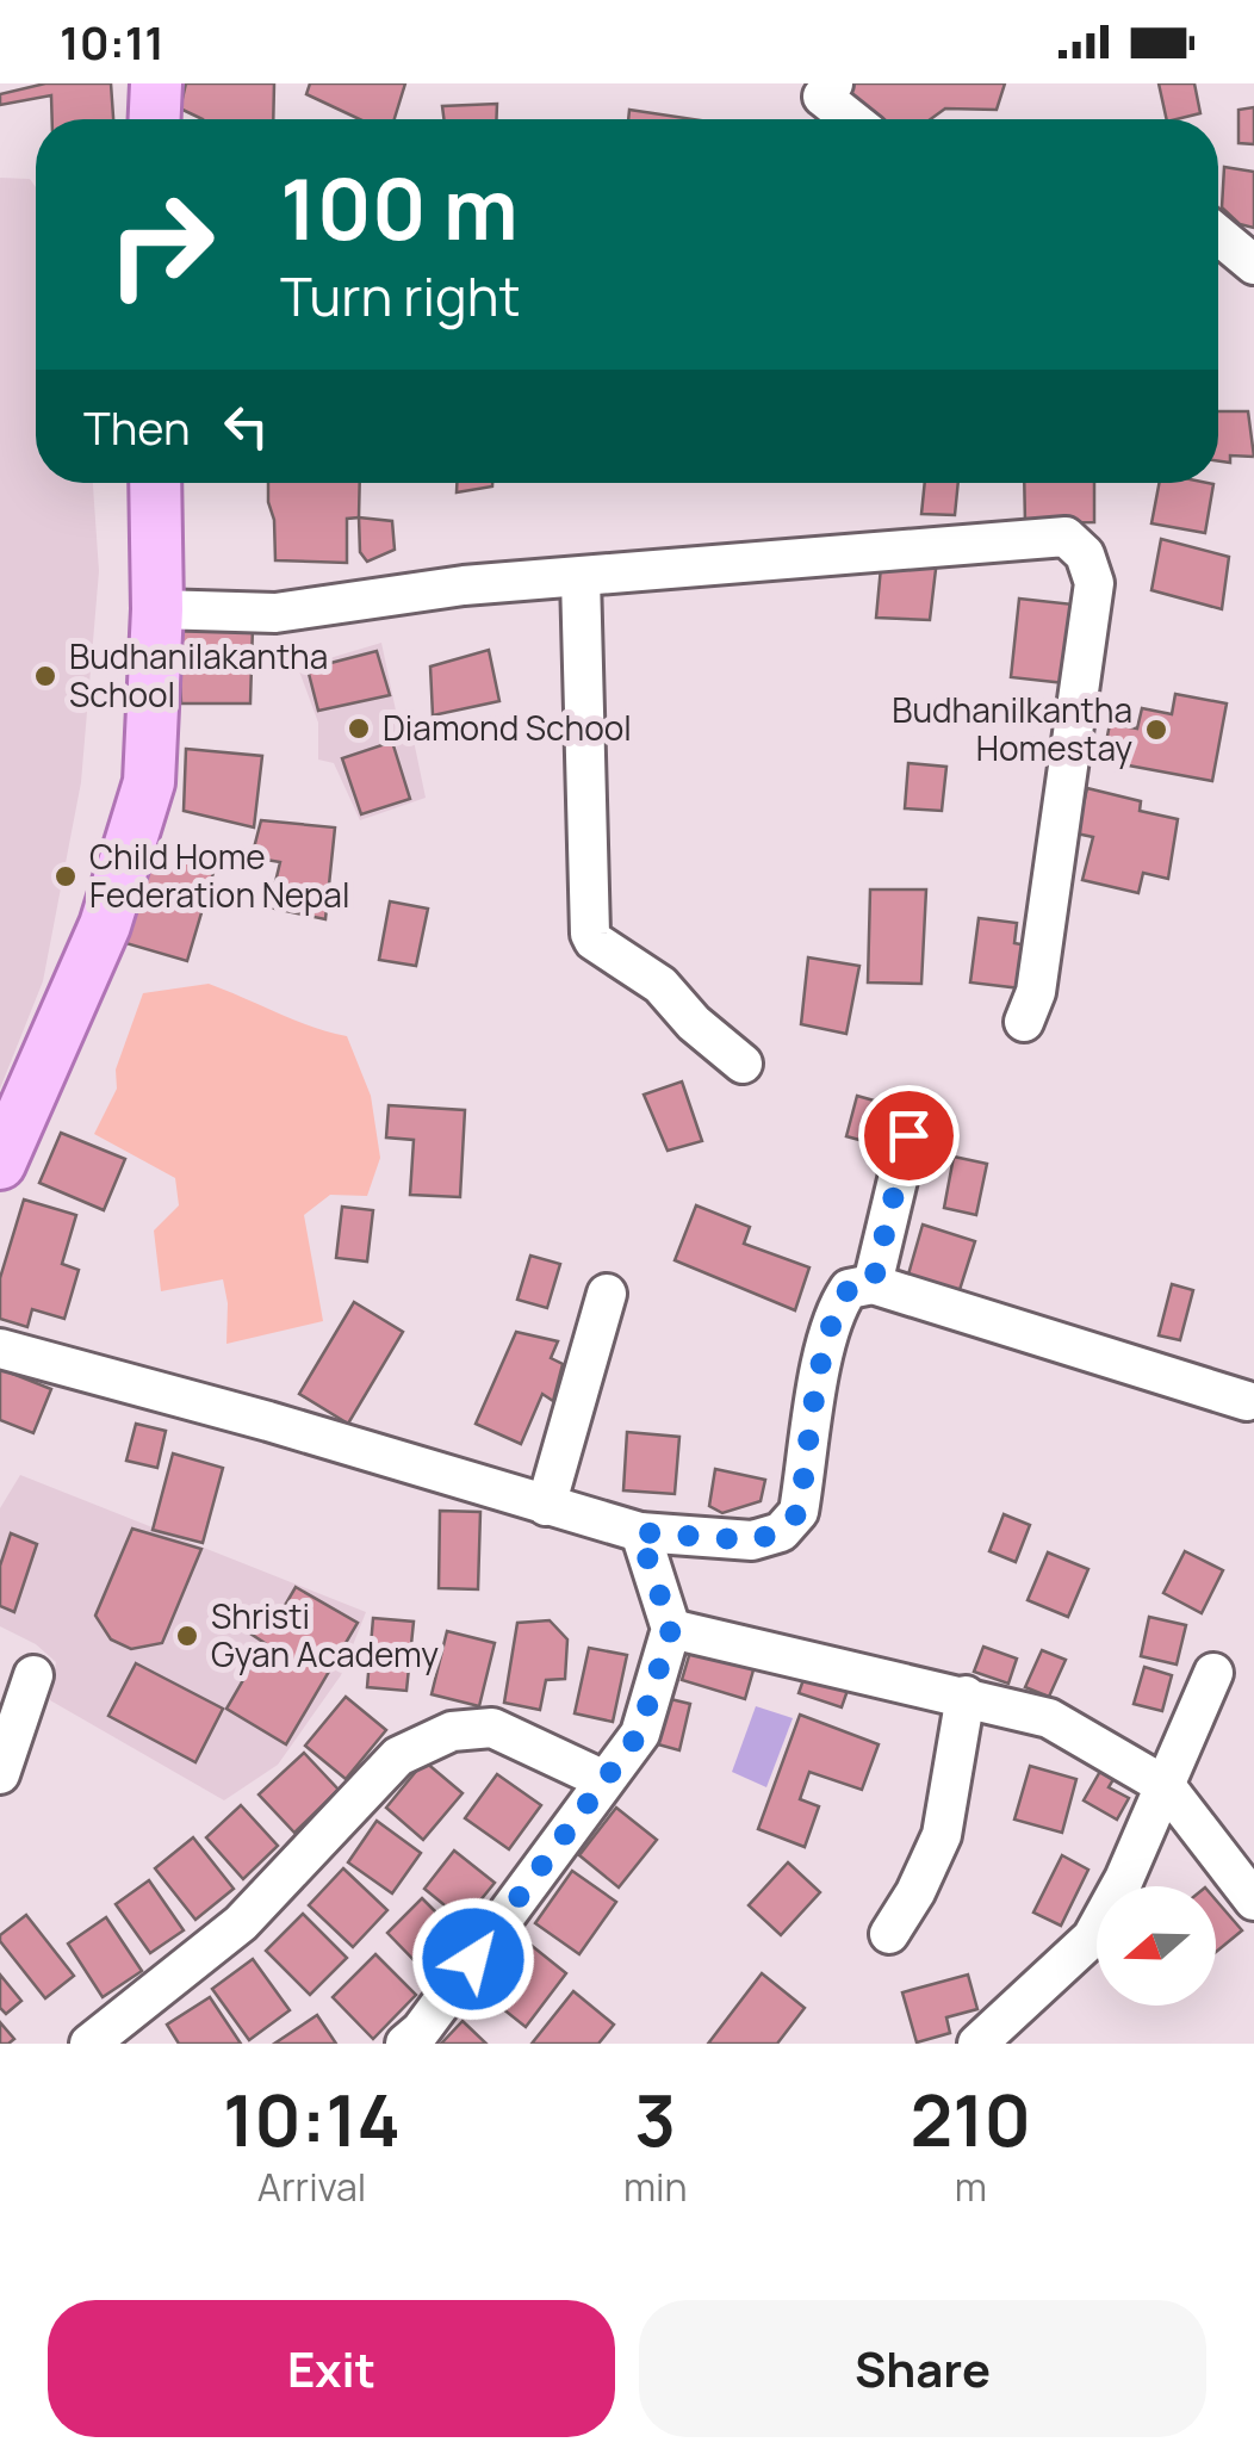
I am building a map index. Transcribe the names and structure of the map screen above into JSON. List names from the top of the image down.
{
  "places": [
    "Budhanilakantha School",
    "Diamond School",
    "Budhanilkantha Homestay",
    "Child Home Federation Nepal",
    "Shristi Gyan Academy"
  ],
  "north": "left",
  "page": {
    "status": "10:11",
    "turn": ["100 m", "Turn right"],
    "then": "Then",
    "eta": [
      "10:14",
      "Arrival",
      "3",
      "min",
      "210",
      "m"
    ],
    "buttons": ["Exit", "Share"]
  }
}
